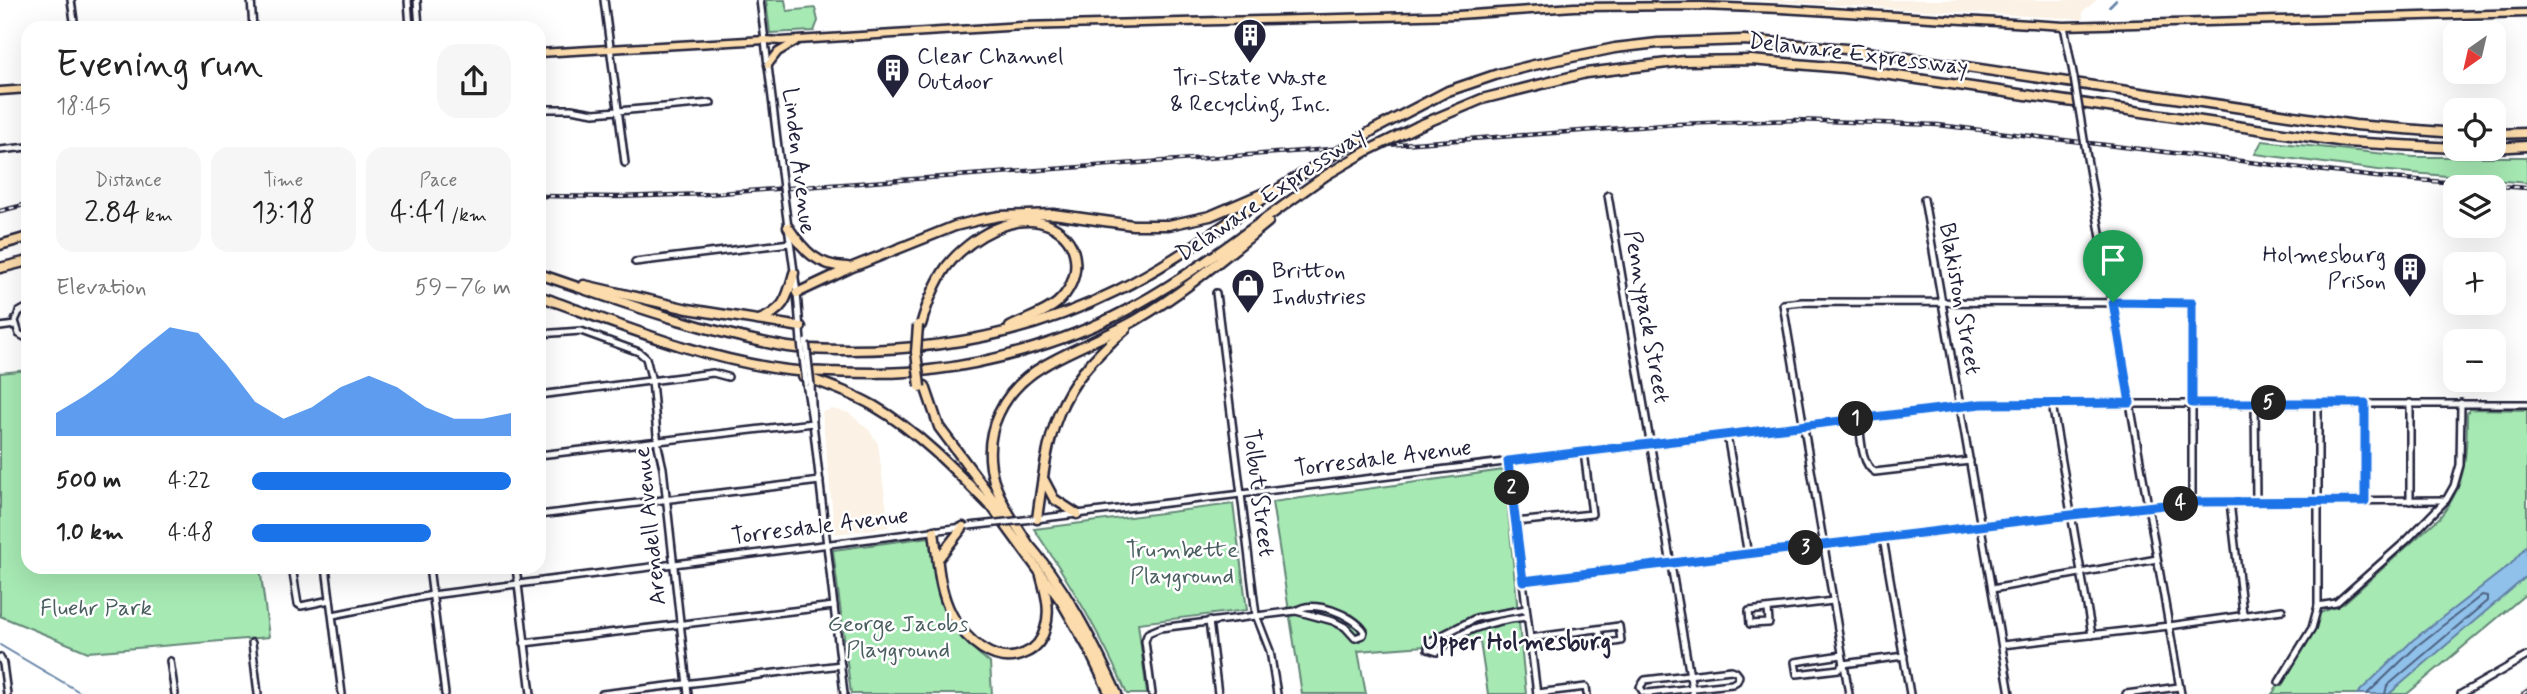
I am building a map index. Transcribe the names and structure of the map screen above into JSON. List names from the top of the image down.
{
  "streets": {
    "highway": ["Delaware Expressway"],
    "street": [
      "Linden Avenue",
      "Blakiston Street",
      "Pennypack Street",
      "Torresdale Avenue",
      "Tolbut Street",
      "Arendell Avenue"
    ]
  },
  "crossings": [
    ["Linden Avenue", "Torresdale Avenue"],
    ["Blakiston Street", "Torresdale Avenue"],
    ["Pennypack Street", "Torresdale Avenue"],
    ["Torresdale Avenue", "Tolbut Street"],
    ["Torresdale Avenue", "Arendell Avenue"]
  ],
  "districts": ["Upper Holmesburg"],
  "parks": ["Trumbette Playground", "Fluehr Park", "George Jacobs Playground"],
  "places": {
    "building": ["Tri-State Waste & Recycling, Inc.", "Clear Channel Outdoor", "Holmesburg Prison"],
    "shop": ["Britton Industries"]
  },
  "north": "bottom left",
  "page": {
    "map_buttons": ["+", "−"],
    "heading": ["Evening run", "18:45"],
    "stats": [
      ["Distance", "2.84 km"],
      ["Time", "13:18"],
      ["Pace", "4:41 /km"]
    ],
    "chart": ["Elevation", "59–76 m"],
    "pins": [
      "5",
      "1",
      "2",
      "4",
      "3"
    ],
    "list": [
      {
        "name": "500 m",
        "note": "4:22"
      },
      {
        "name": "1.0 km",
        "note": "4:48"
      }
    ]
  }
}
